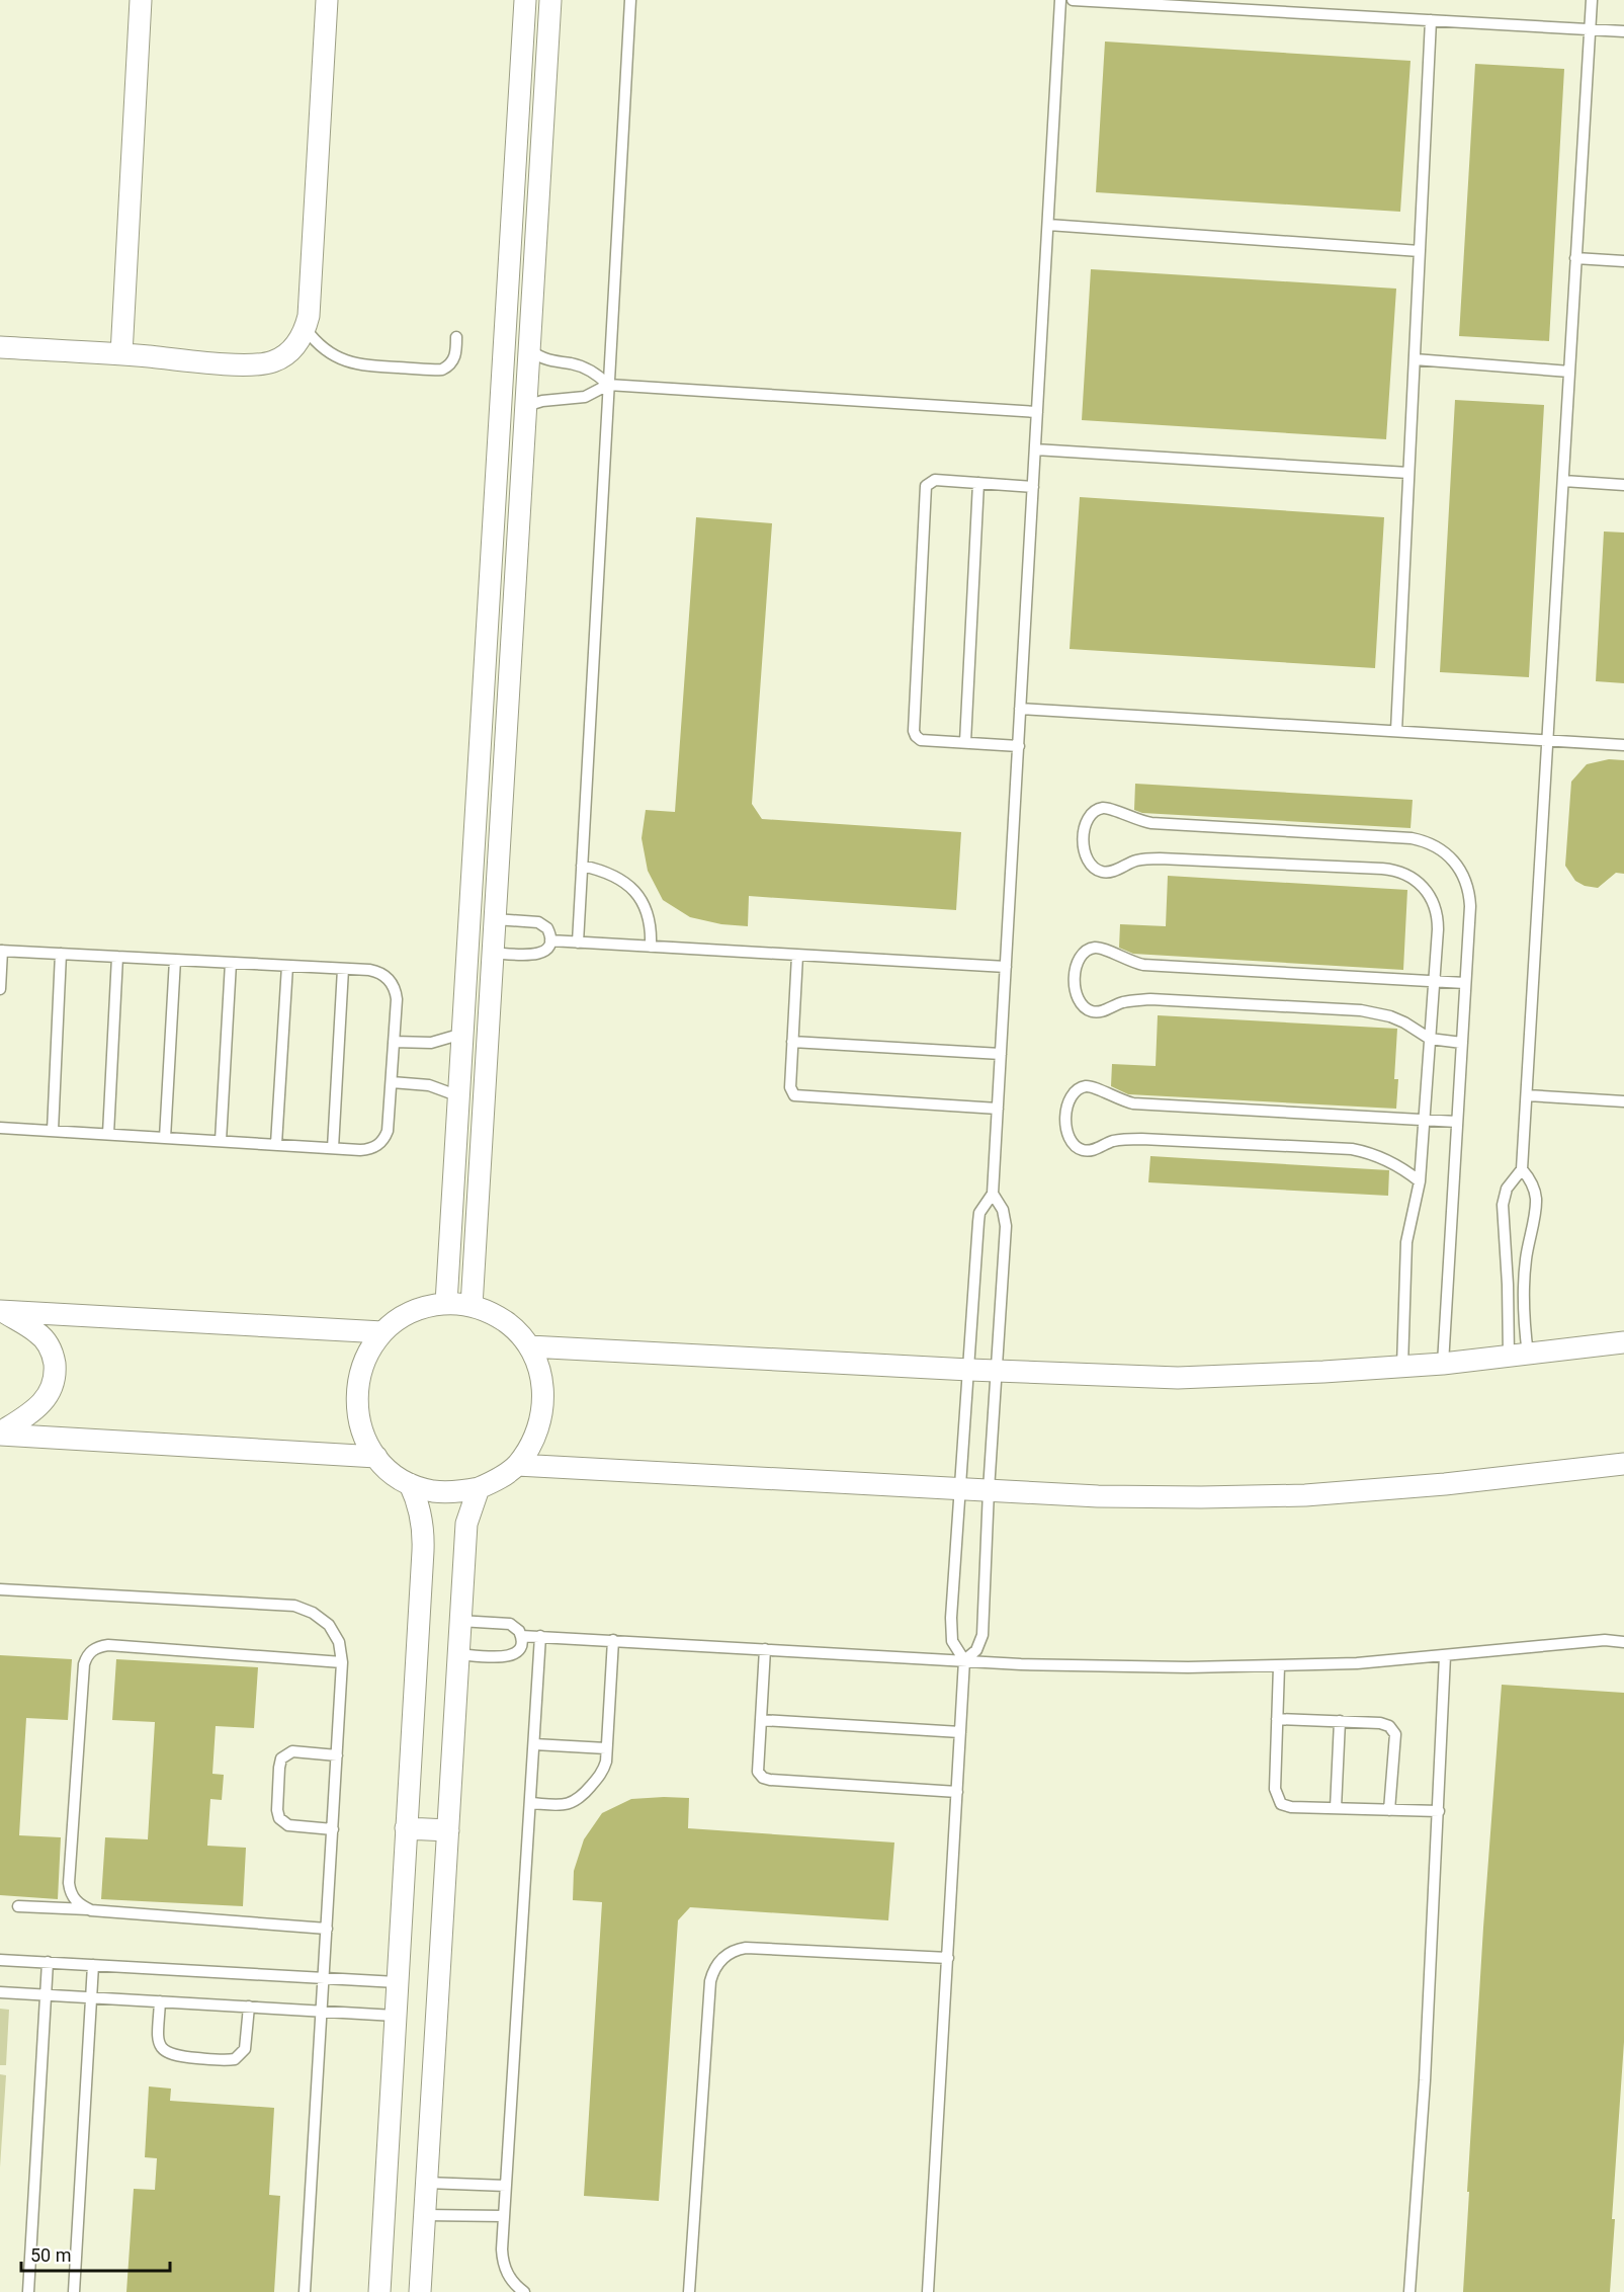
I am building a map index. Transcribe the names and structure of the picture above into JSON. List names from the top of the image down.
{
  "scale_bar": "50 m"
}
